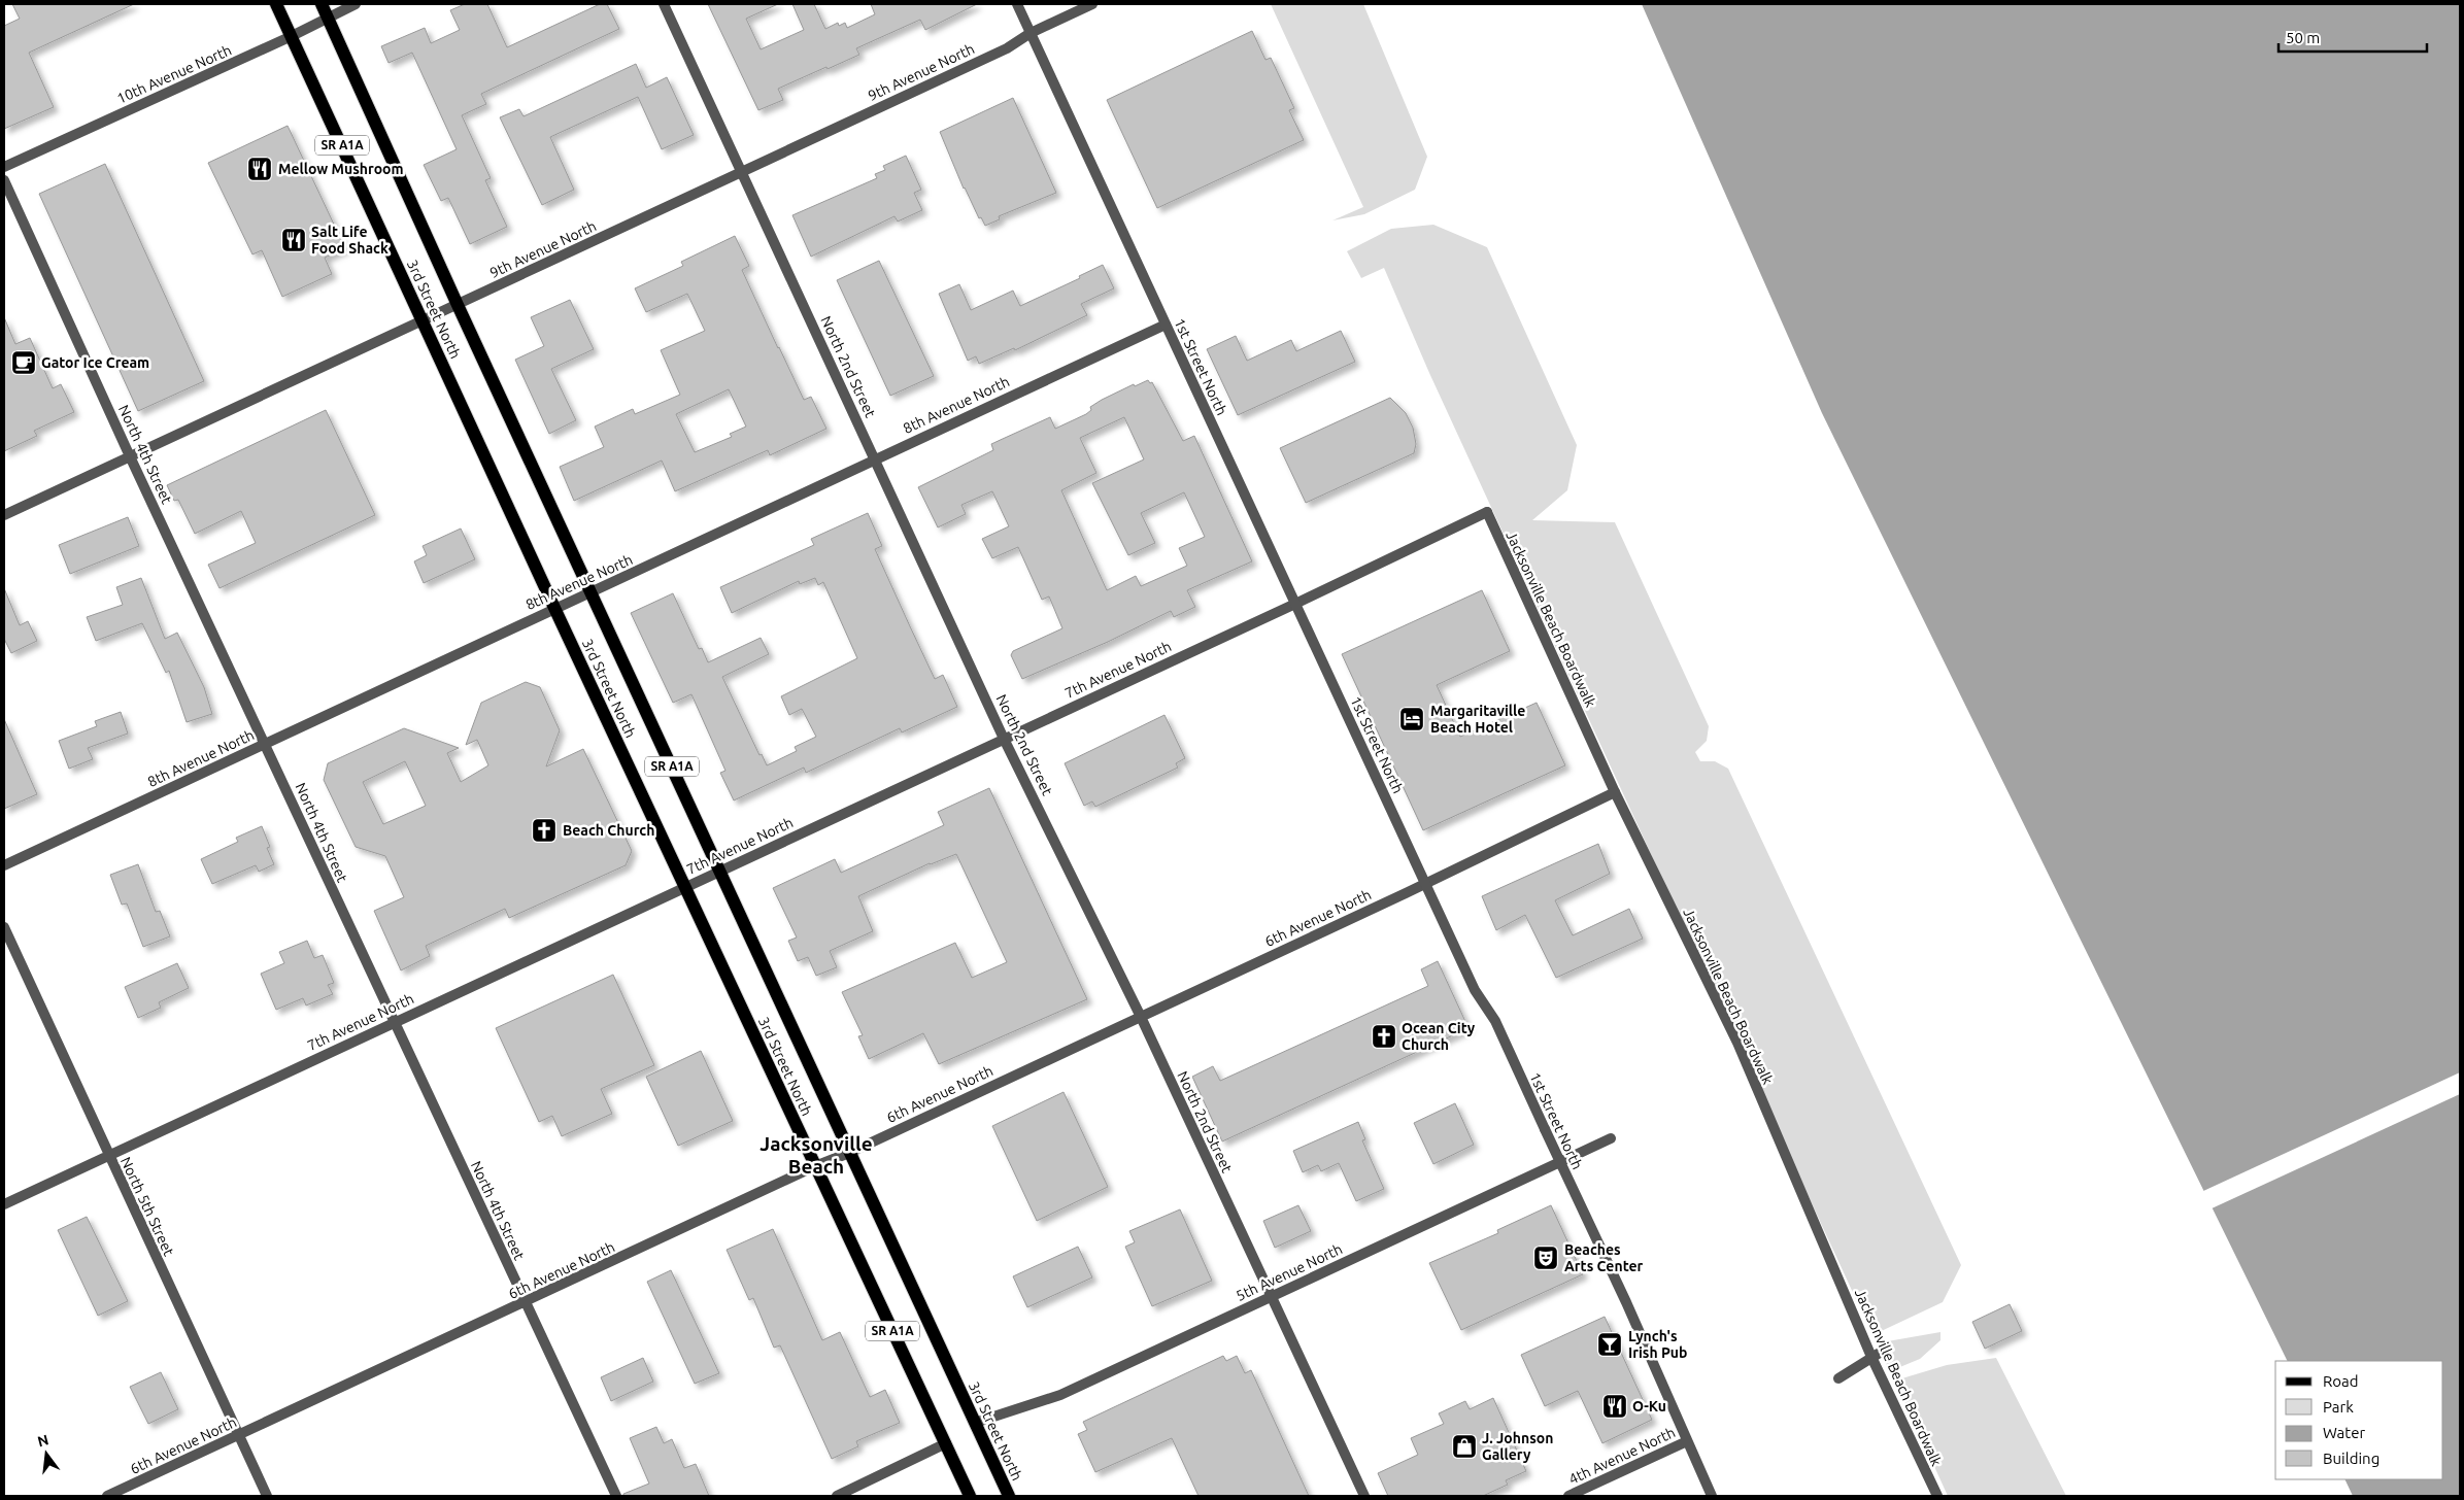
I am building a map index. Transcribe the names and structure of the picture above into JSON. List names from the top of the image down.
{
  "streets": {
    "main road": ["SR A1A", "3rd Street North"],
    "street": [
      "9th Avenue North",
      "10th Avenue North",
      "North 2nd Street",
      "1st Street North",
      "8th Avenue North",
      "North 4th Street",
      "Jacksonville Beach Boardwalk",
      "7th Avenue North",
      "6th Avenue North",
      "North 5th Street",
      "5th Avenue North",
      "4th Avenue North"
    ]
  },
  "crossings": [
    ["9th Avenue North", "3rd Street North"],
    ["9th Avenue North", "North 2nd Street"],
    ["9th Avenue North", "1st Street North"],
    ["9th Avenue North", "North 4th Street"],
    ["10th Avenue North", "3rd Street North"],
    ["3rd Street North", "8th Avenue North"],
    ["3rd Street North", "7th Avenue North"],
    ["3rd Street North", "6th Avenue North"],
    ["3rd Street North", "5th Avenue North"],
    ["North 2nd Street", "8th Avenue North"],
    ["North 2nd Street", "7th Avenue North"],
    ["North 2nd Street", "6th Avenue North"],
    ["North 2nd Street", "5th Avenue North"],
    ["1st Street North", "8th Avenue North"],
    ["1st Street North", "7th Avenue North"],
    ["1st Street North", "6th Avenue North"],
    ["1st Street North", "5th Avenue North"],
    ["1st Street North", "4th Avenue North"],
    ["8th Avenue North", "North 4th Street"],
    ["North 4th Street", "7th Avenue North"],
    ["North 4th Street", "6th Avenue North"],
    ["Jacksonville Beach Boardwalk", "7th Avenue North"],
    ["Jacksonville Beach Boardwalk", "6th Avenue North"],
    ["7th Avenue North", "North 5th Street"],
    ["6th Avenue North", "North 5th Street"]
  ],
  "districts": ["Jacksonville Beach"],
  "places": {
    "restaurant": ["Mellow Mushroom", "Salt Life Food Shack", "O-Ku"],
    "cafe": ["Gator Ice Cream"],
    "hotel": ["Margaritaville Beach Hotel"],
    "church": ["Beach Church", "Ocean City Church"],
    "theatre": ["Beaches Arts Center"],
    "bar": ["Lynch's Irish Pub"],
    "shop": ["J. Johnson Gallery"]
  },
  "legend": [
    "Road",
    "Park",
    "Water",
    "Building"
  ],
  "scale_bar": "50 m",
  "north": "top"
}
